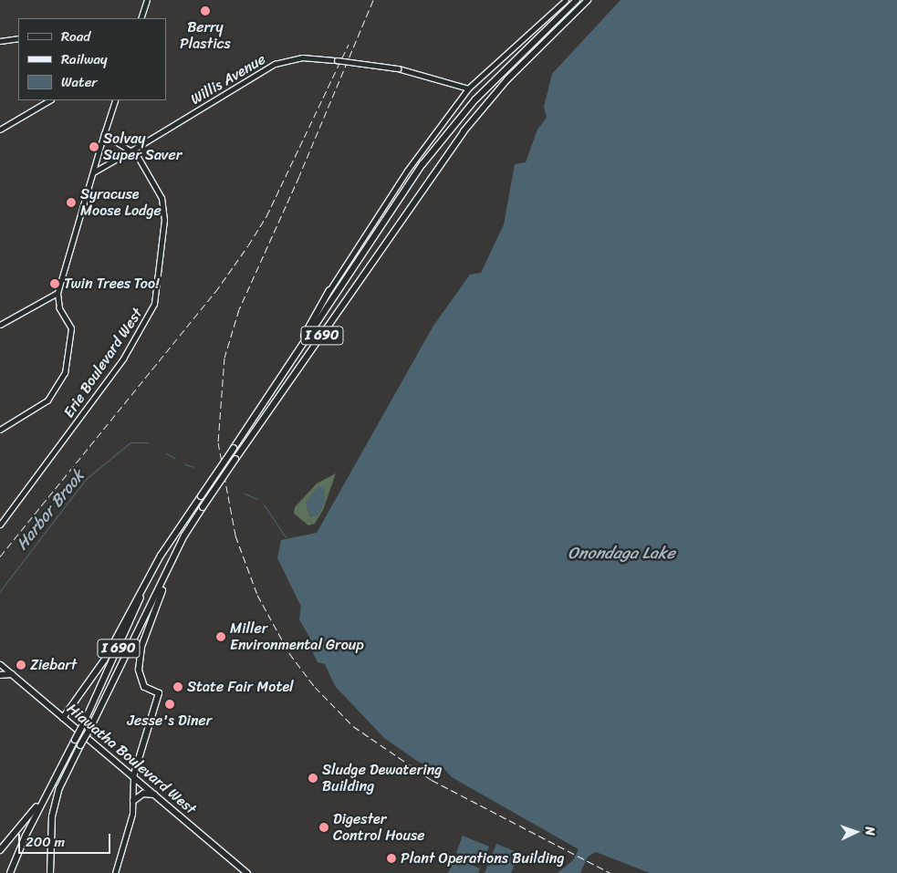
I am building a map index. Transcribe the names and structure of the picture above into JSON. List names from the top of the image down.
{
  "streets": {
    "highway": ["I 690"],
    "main road": ["Willis Avenue", "Erie Boulevard West", "Hiawatha Boulevard West"]
  },
  "crossings": [
    ["Willis Avenue", "Erie Boulevard West"]
  ],
  "water": ["Harbor Brook", "Onondaga Lake"],
  "places": [
    "Berry Plastics",
    "Solvay Super Saver",
    "Syracuse Moose Lodge",
    "Twin Trees Too!",
    "Miller Environmental Group",
    "Ziebart",
    "State Fair Motel",
    "Jesse's Diner",
    "Sludge Dewatering Building",
    "Digester Control House",
    "Plant Operations Building"
  ],
  "legend": ["Road", "Railway", "Water"],
  "scale_bar": "200 m",
  "north": "right"
}
